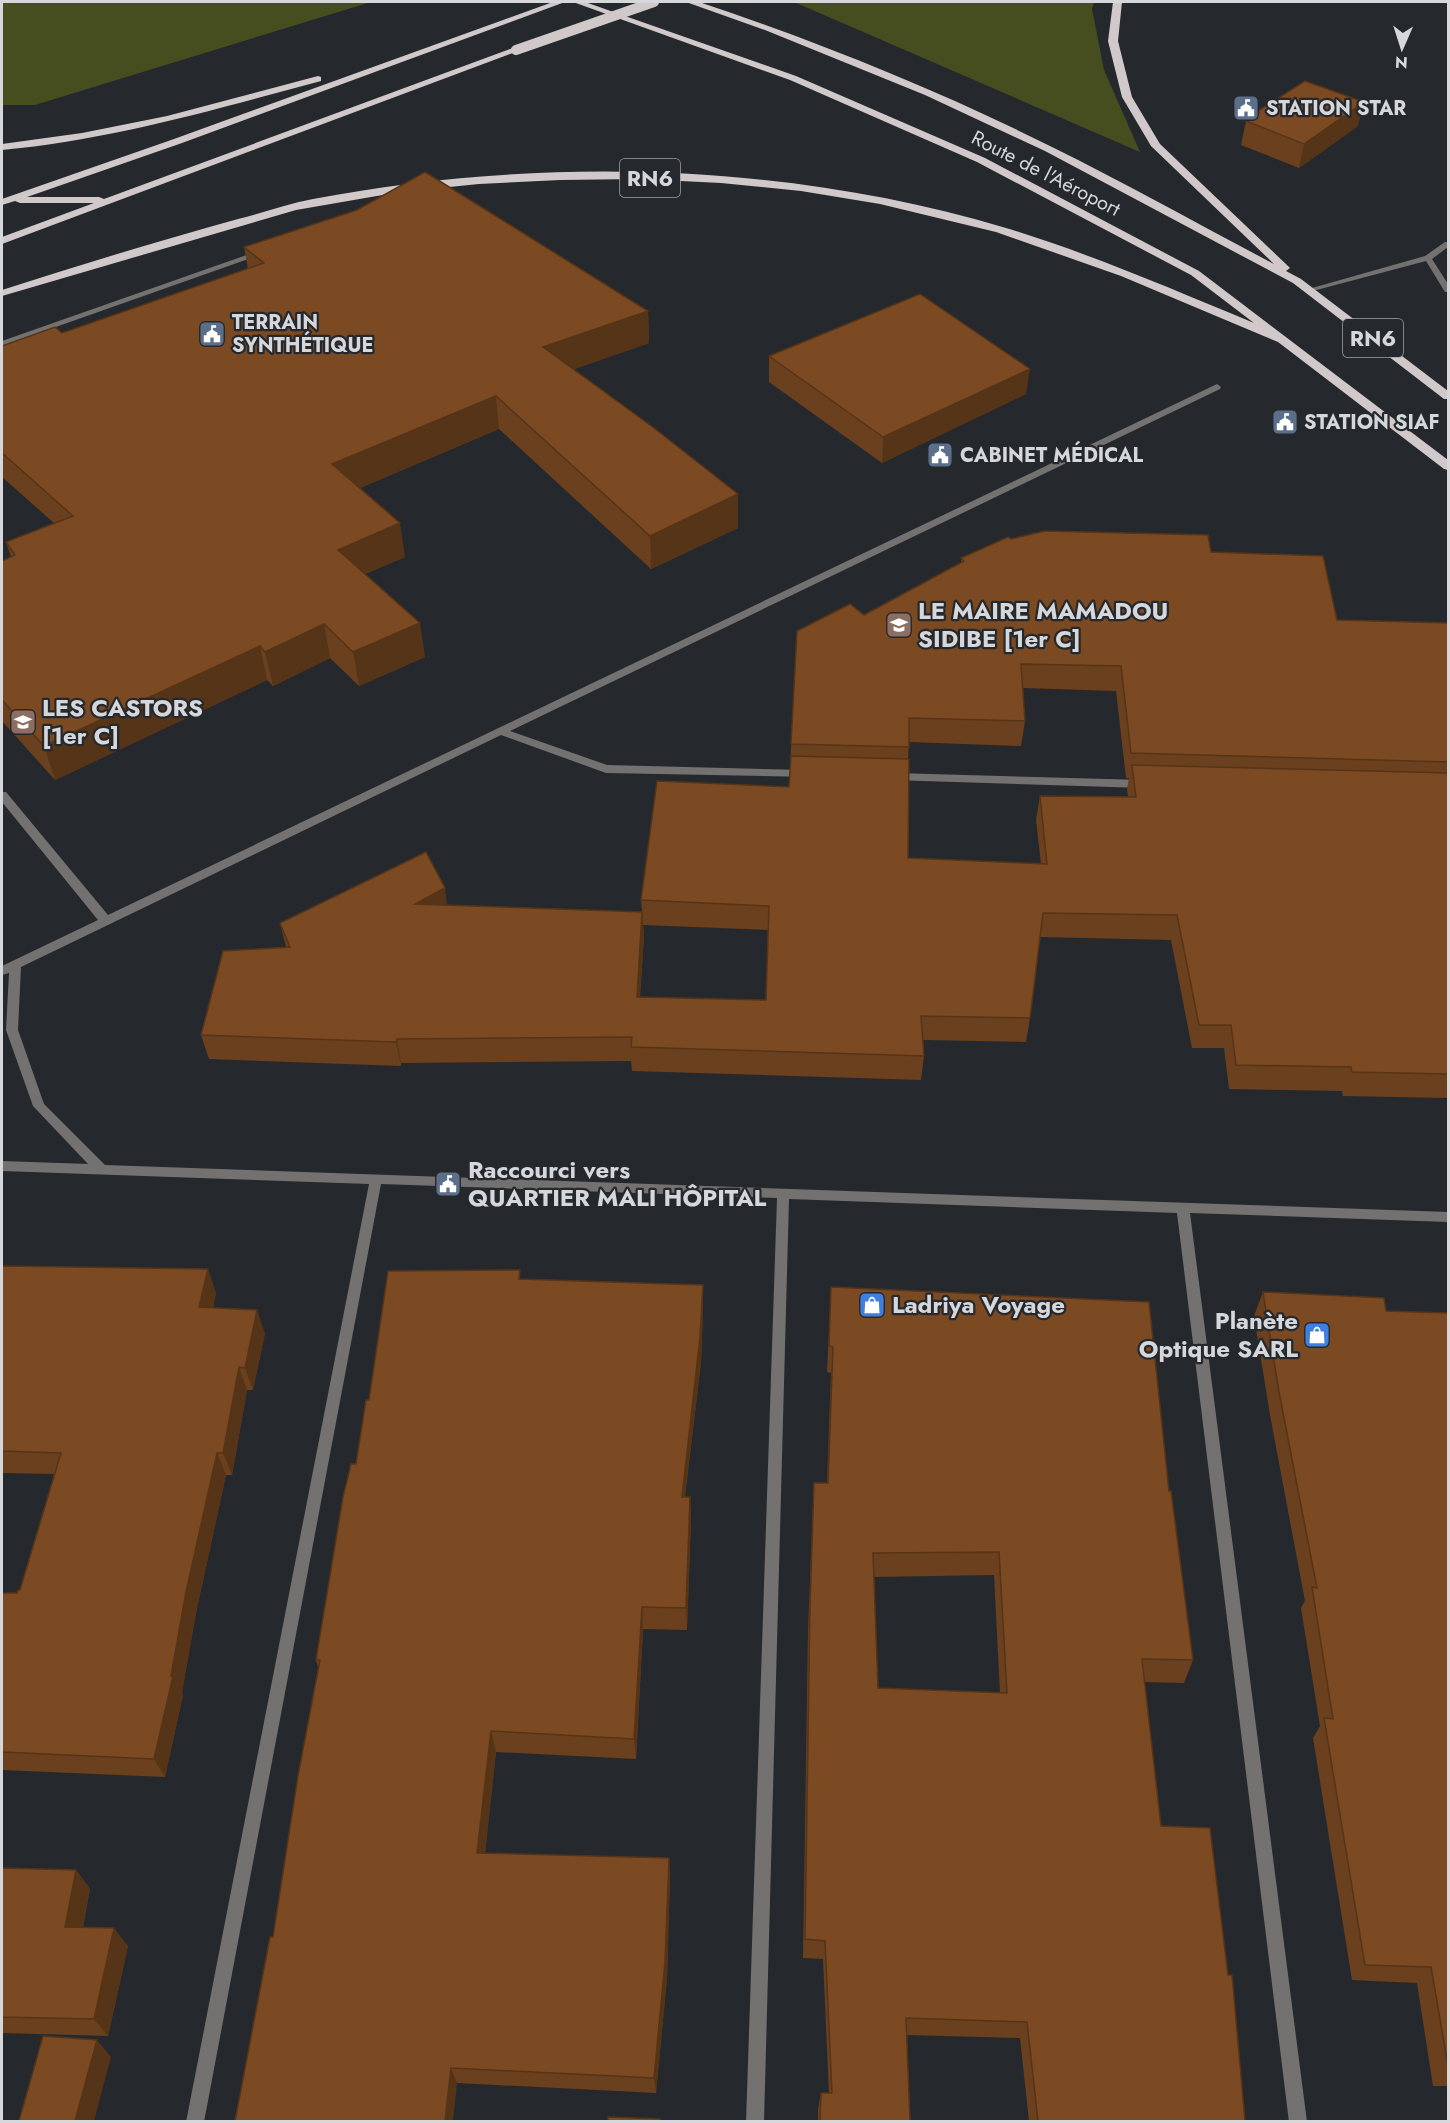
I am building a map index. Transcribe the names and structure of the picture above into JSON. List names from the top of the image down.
{
  "streets": {
    "highway": ["Route de l'Aéroport", "RN6"]
  },
  "crossings": [
    ["Route de l'Aéroport", "RN6"]
  ],
  "places": {
    "public building": [
      "STATION STAR",
      "TERRAIN SYNTHÉTIQUE",
      "STATION SIAF",
      "CABINET MÉDICAL",
      "Raccourci vers QUARTIER MALI HÔPITAL"
    ],
    "school or university": ["LE MAIRE MAMADOU SIDIBE [1er C]", "LES CASTORS [1er C]"],
    "shop": ["Ladriya Voyage", "Planète Optique SARL"]
  },
  "north": "bottom"
}
